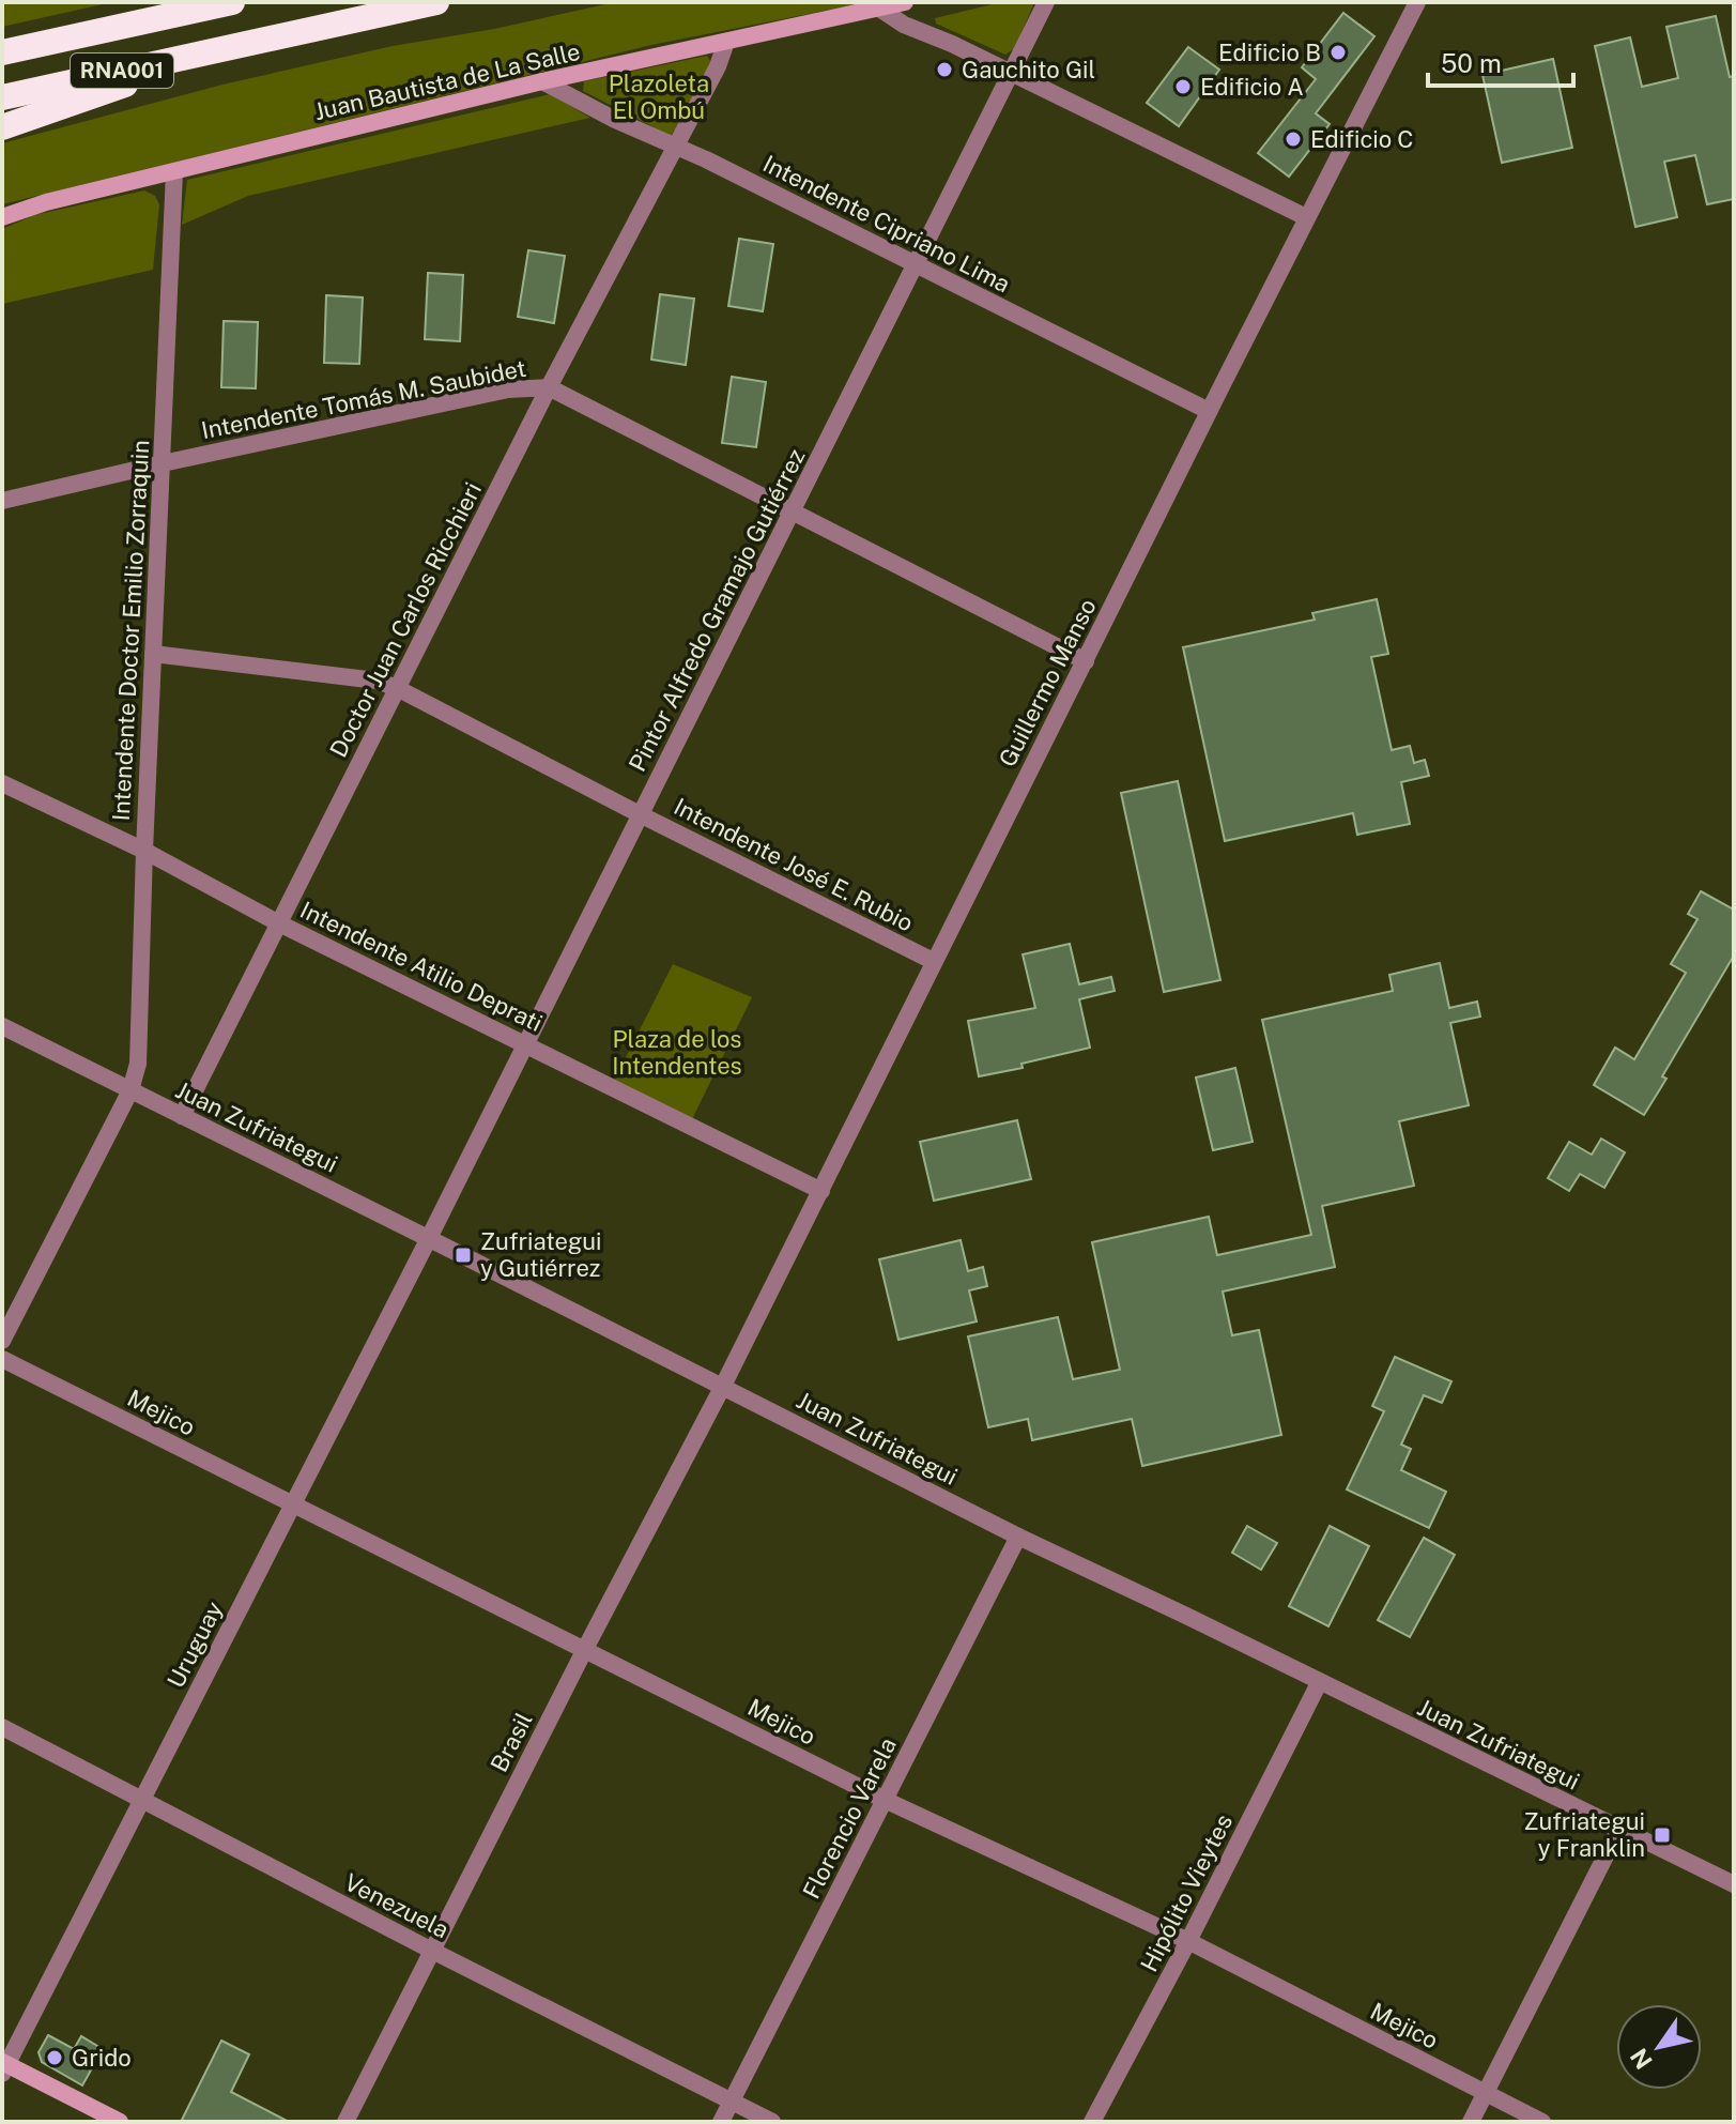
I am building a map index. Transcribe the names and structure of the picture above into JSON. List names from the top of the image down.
{
  "streets": {
    "highway": ["RNA001"],
    "street": [
      "Juan Bautista de La Salle",
      "Intendente Cipriano Lima",
      "Intendente Tomás M. Saubidet",
      "Pintor Alfredo Gramajo Gutiérrez",
      "Doctor Juan Carlos Ricchieri",
      "Intendente Doctor Emilio Zorraquin",
      "Guillermo Manso",
      "Intendente José E. Rubio",
      "Intendente Atilio Deprati",
      "Juan Zufriategui",
      "Mejico",
      "Uruguay",
      "Brasil",
      "Florencio Varela",
      "Hipólito Vieytes",
      "Venezuela"
    ]
  },
  "crossings": [
    ["Juan Bautista de La Salle", "Intendente Cipriano Lima"],
    ["Juan Bautista de La Salle", "Doctor Juan Carlos Ricchieri"],
    ["Juan Bautista de La Salle", "Intendente Doctor Emilio Zorraquin"],
    ["Intendente Cipriano Lima", "Pintor Alfredo Gramajo Gutiérrez"],
    ["Intendente Cipriano Lima", "Doctor Juan Carlos Ricchieri"],
    ["Intendente Cipriano Lima", "Guillermo Manso"],
    ["Intendente Tomás M. Saubidet", "Pintor Alfredo Gramajo Gutiérrez"],
    ["Intendente Tomás M. Saubidet", "Doctor Juan Carlos Ricchieri"],
    ["Intendente Tomás M. Saubidet", "Intendente Doctor Emilio Zorraquin"],
    ["Intendente Tomás M. Saubidet", "Guillermo Manso"],
    ["Pintor Alfredo Gramajo Gutiérrez", "Intendente José E. Rubio"],
    ["Pintor Alfredo Gramajo Gutiérrez", "Intendente Atilio Deprati"],
    ["Pintor Alfredo Gramajo Gutiérrez", "Juan Zufriategui"],
    ["Pintor Alfredo Gramajo Gutiérrez", "Uruguay"],
    ["Doctor Juan Carlos Ricchieri", "Intendente José E. Rubio"],
    ["Doctor Juan Carlos Ricchieri", "Intendente Atilio Deprati"],
    ["Doctor Juan Carlos Ricchieri", "Juan Zufriategui"],
    ["Intendente Doctor Emilio Zorraquin", "Intendente José E. Rubio"],
    ["Intendente Doctor Emilio Zorraquin", "Intendente Atilio Deprati"],
    ["Intendente Doctor Emilio Zorraquin", "Juan Zufriategui"],
    ["Guillermo Manso", "Intendente José E. Rubio"],
    ["Guillermo Manso", "Intendente Atilio Deprati"],
    ["Guillermo Manso", "Juan Zufriategui"],
    ["Guillermo Manso", "Brasil"],
    ["Juan Zufriategui", "Uruguay"],
    ["Juan Zufriategui", "Brasil"],
    ["Juan Zufriategui", "Florencio Varela"],
    ["Juan Zufriategui", "Hipólito Vieytes"],
    ["Mejico", "Uruguay"],
    ["Mejico", "Brasil"],
    ["Mejico", "Florencio Varela"],
    ["Mejico", "Hipólito Vieytes"],
    ["Uruguay", "Venezuela"],
    ["Brasil", "Venezuela"],
    ["Florencio Varela", "Venezuela"]
  ],
  "parks": ["Plazoleta El Ombú", "Plaza de los Intendentes"],
  "places": {
    "other": [
      "Edificio B",
      "Gauchito Gil",
      "Edificio A",
      "Edificio C",
      "Grido"
    ],
    "transit": ["Zufriategui y Gutiérrez", "Zufriategui y Franklin"]
  },
  "scale_bar": "50 m",
  "north": "bottom left"
}
